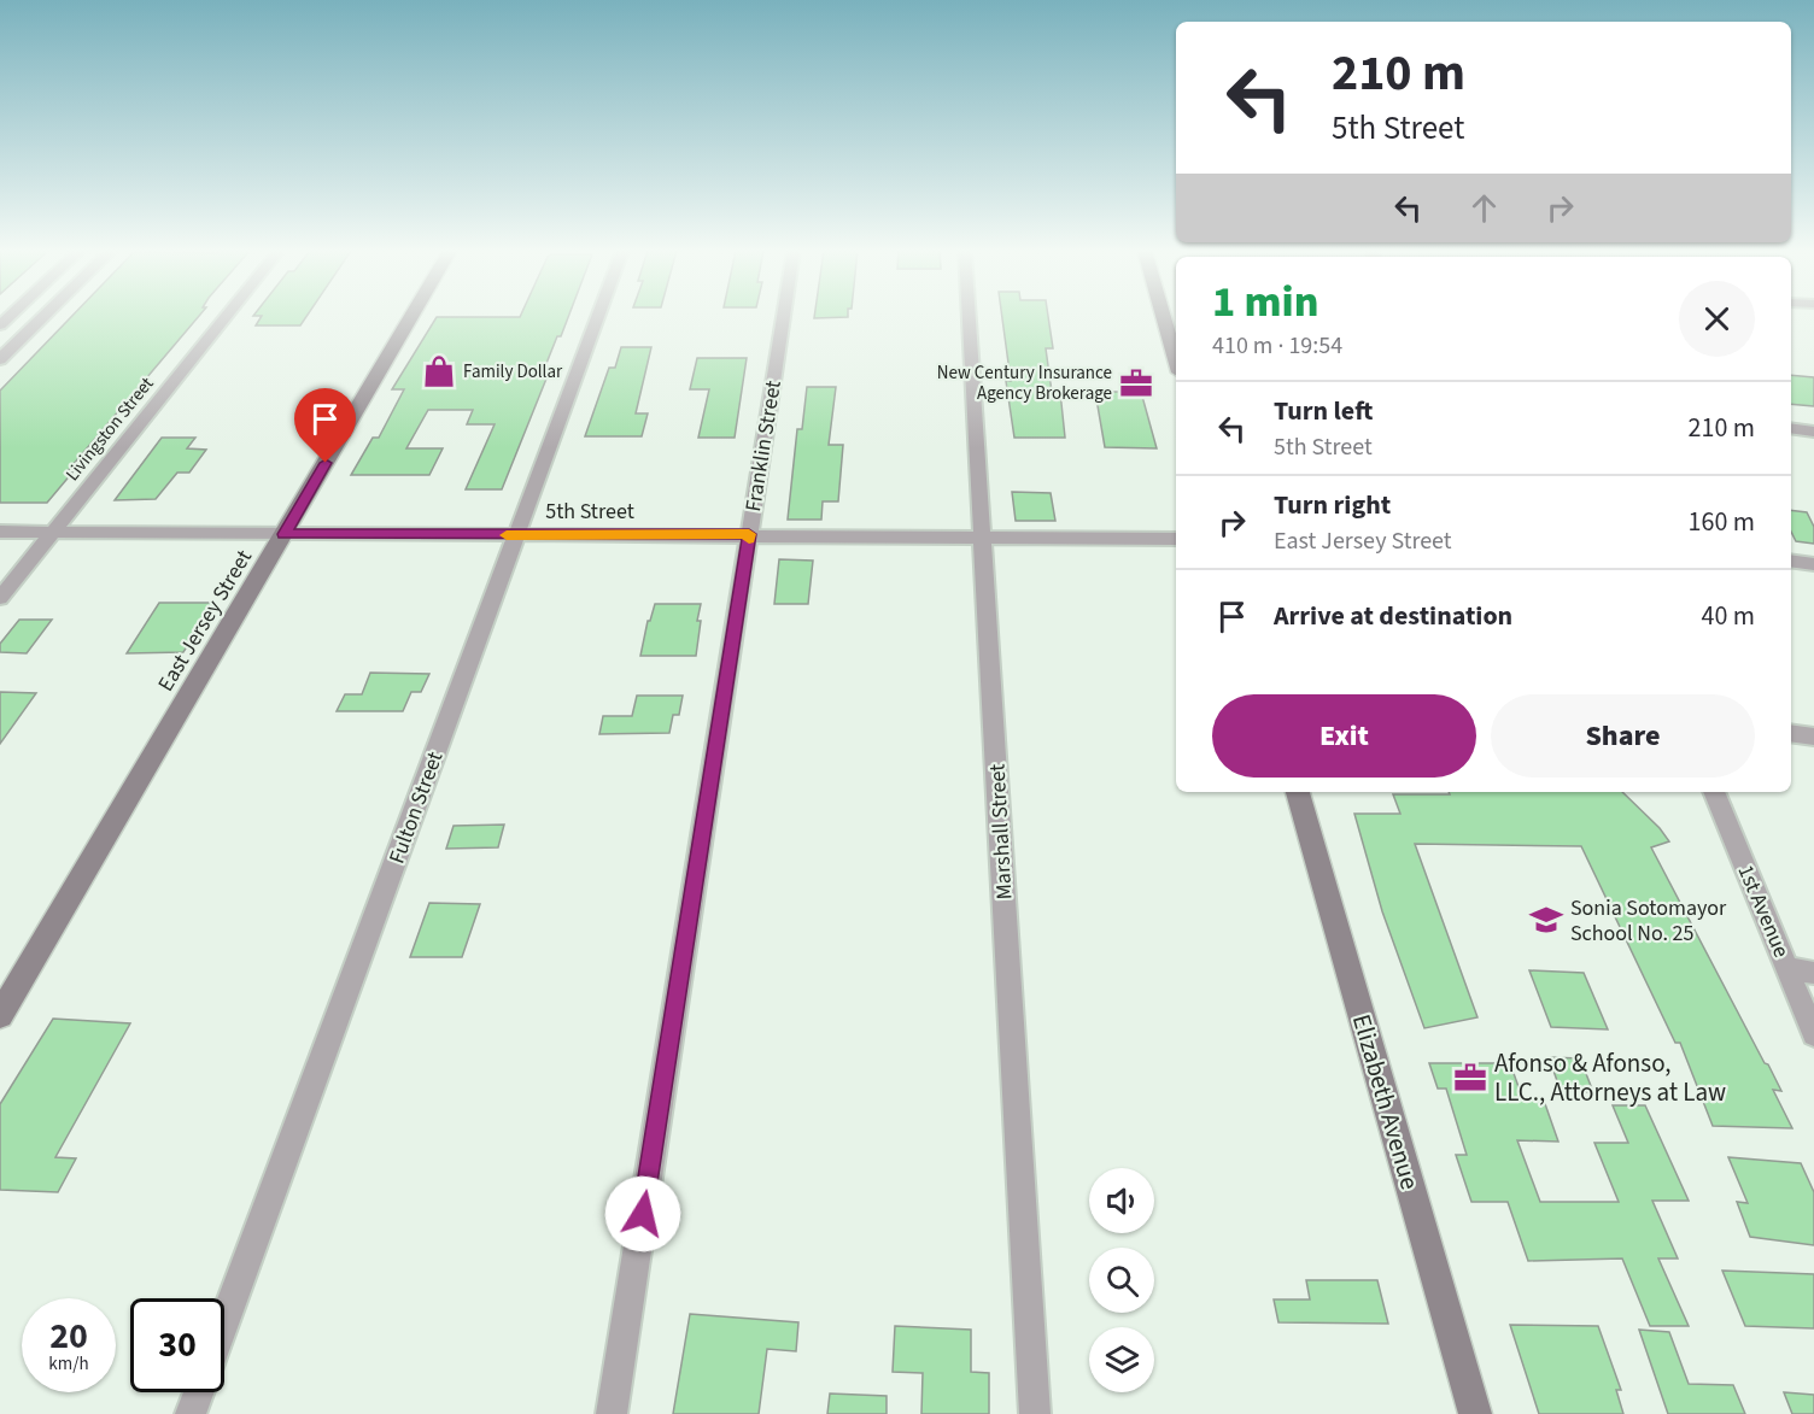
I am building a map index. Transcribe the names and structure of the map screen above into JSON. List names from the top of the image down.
{
  "streets": {
    "street": [
      "Livingston Street",
      "Franklin Street",
      "5th Street",
      "East Jersey Street",
      "Fulton Street",
      "Marshall Street",
      "1st Avenue",
      "Elizabeth Avenue"
    ]
  },
  "crossings": [
    ["Livingston Street", "5th Street"],
    ["Franklin Street", "5th Street"],
    ["5th Street", "East Jersey Street"],
    ["5th Street", "Fulton Street"],
    ["5th Street", "Marshall Street"]
  ],
  "places": {
    "shop": ["Family Dollar"],
    "office": ["New Century Insurance Agency Brokerage", "Afonso & Afonso, LLC., Attorneys at Law"],
    "school or university": ["Sonia Sotomayor School No. 25"]
  },
  "page": {
    "turn": ["210 m", "5th Street"],
    "heading": ["1 min", "410 m · 19:54"],
    "list": [
      {
        "name": "Turn left",
        "note": "5th Street",
        "value": "210 m"
      },
      {
        "name": "Turn right",
        "note": "East Jersey Street",
        "value": "160 m"
      },
      {
        "name": "Arrive at destination",
        "value": "40 m"
      }
    ],
    "buttons": ["Exit", "Share"],
    "speed": "20 km/h",
    "limit": "30"
  }
}
